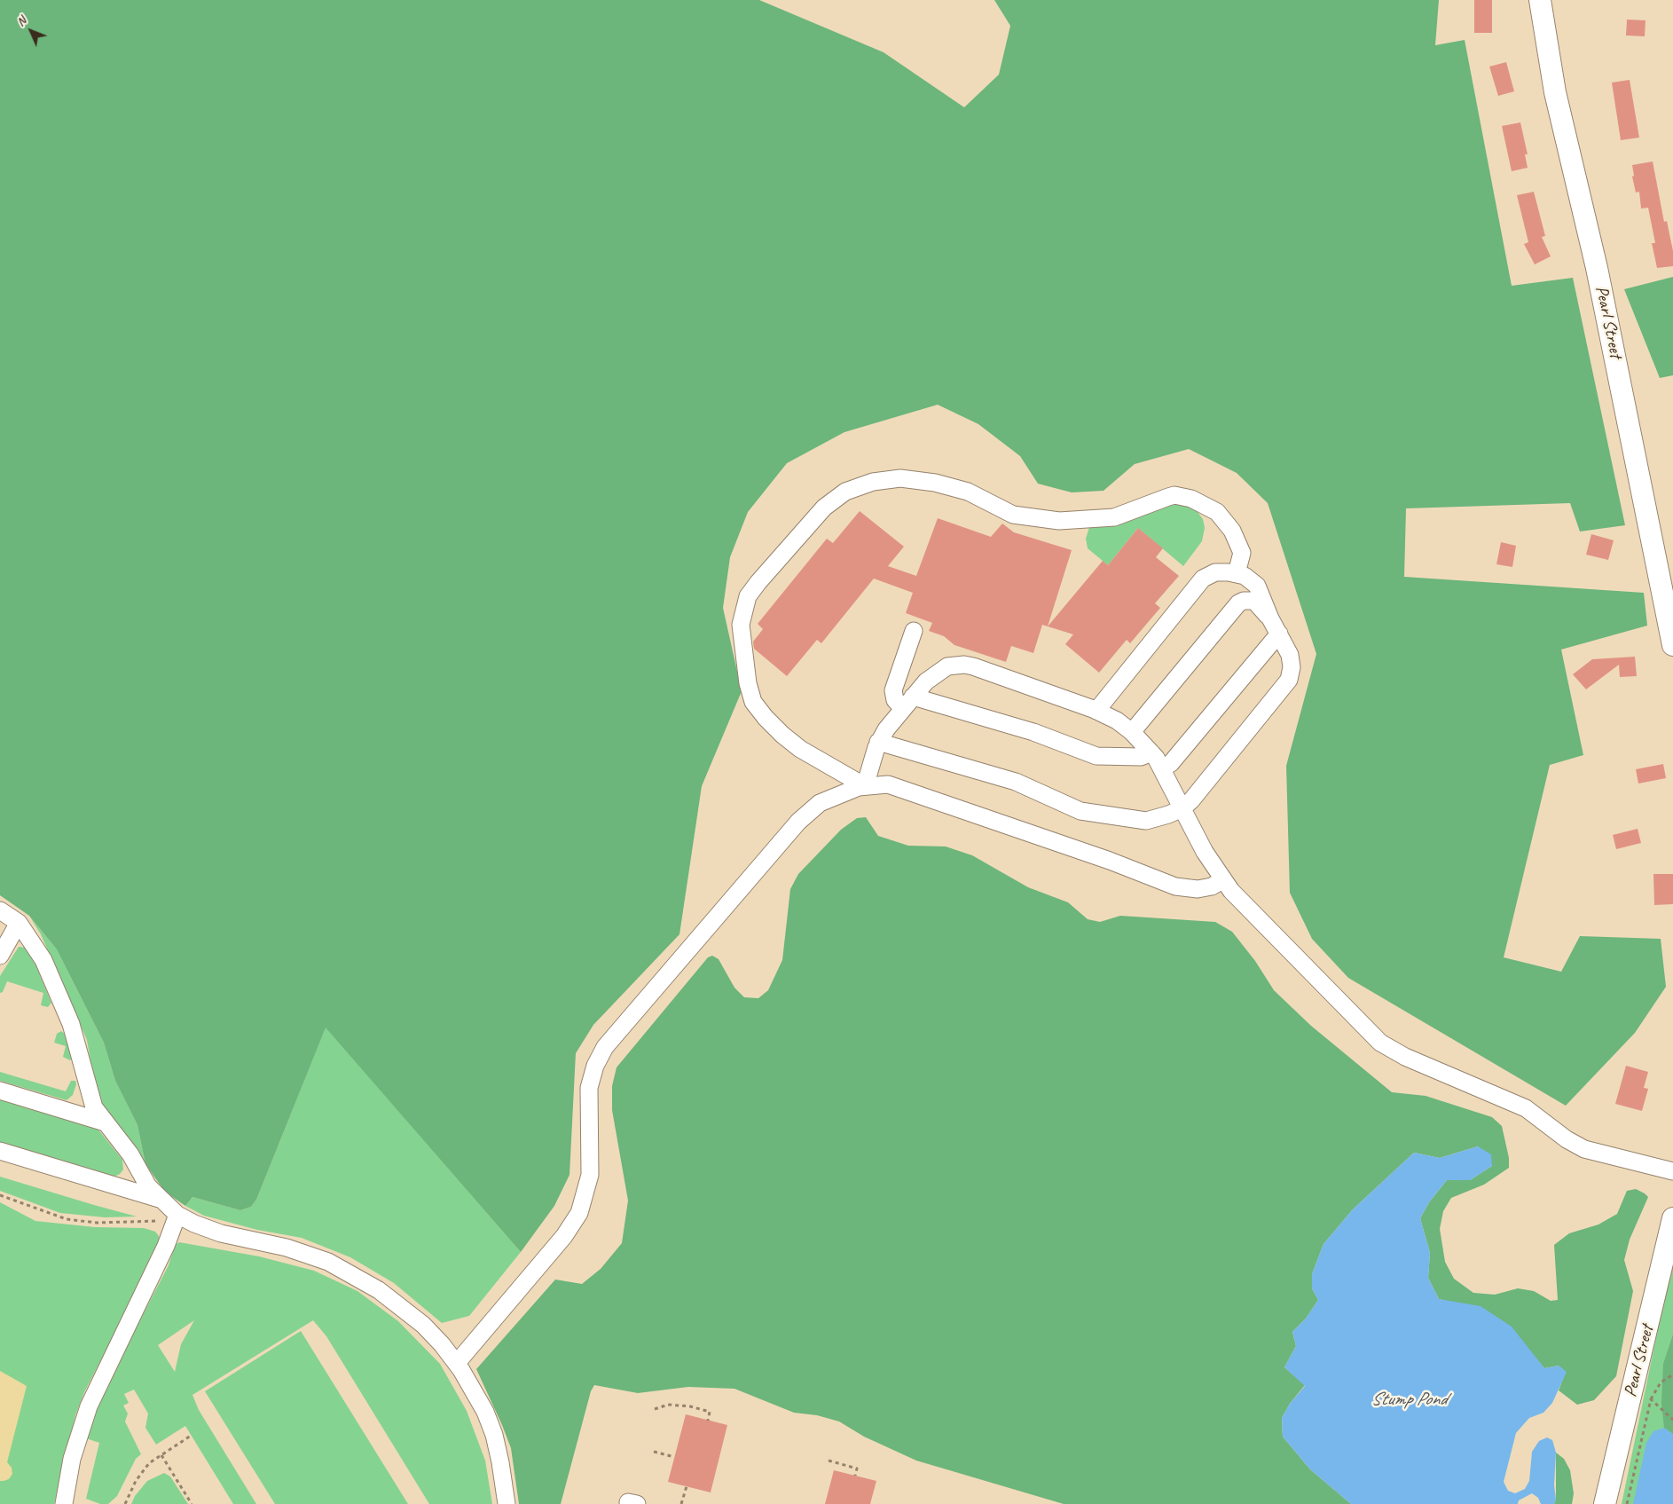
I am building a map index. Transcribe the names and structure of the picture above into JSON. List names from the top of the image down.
{
  "streets": {
    "main road": ["Pearl Street"]
  },
  "water": ["Stump Pond"],
  "north": "top left"
}
